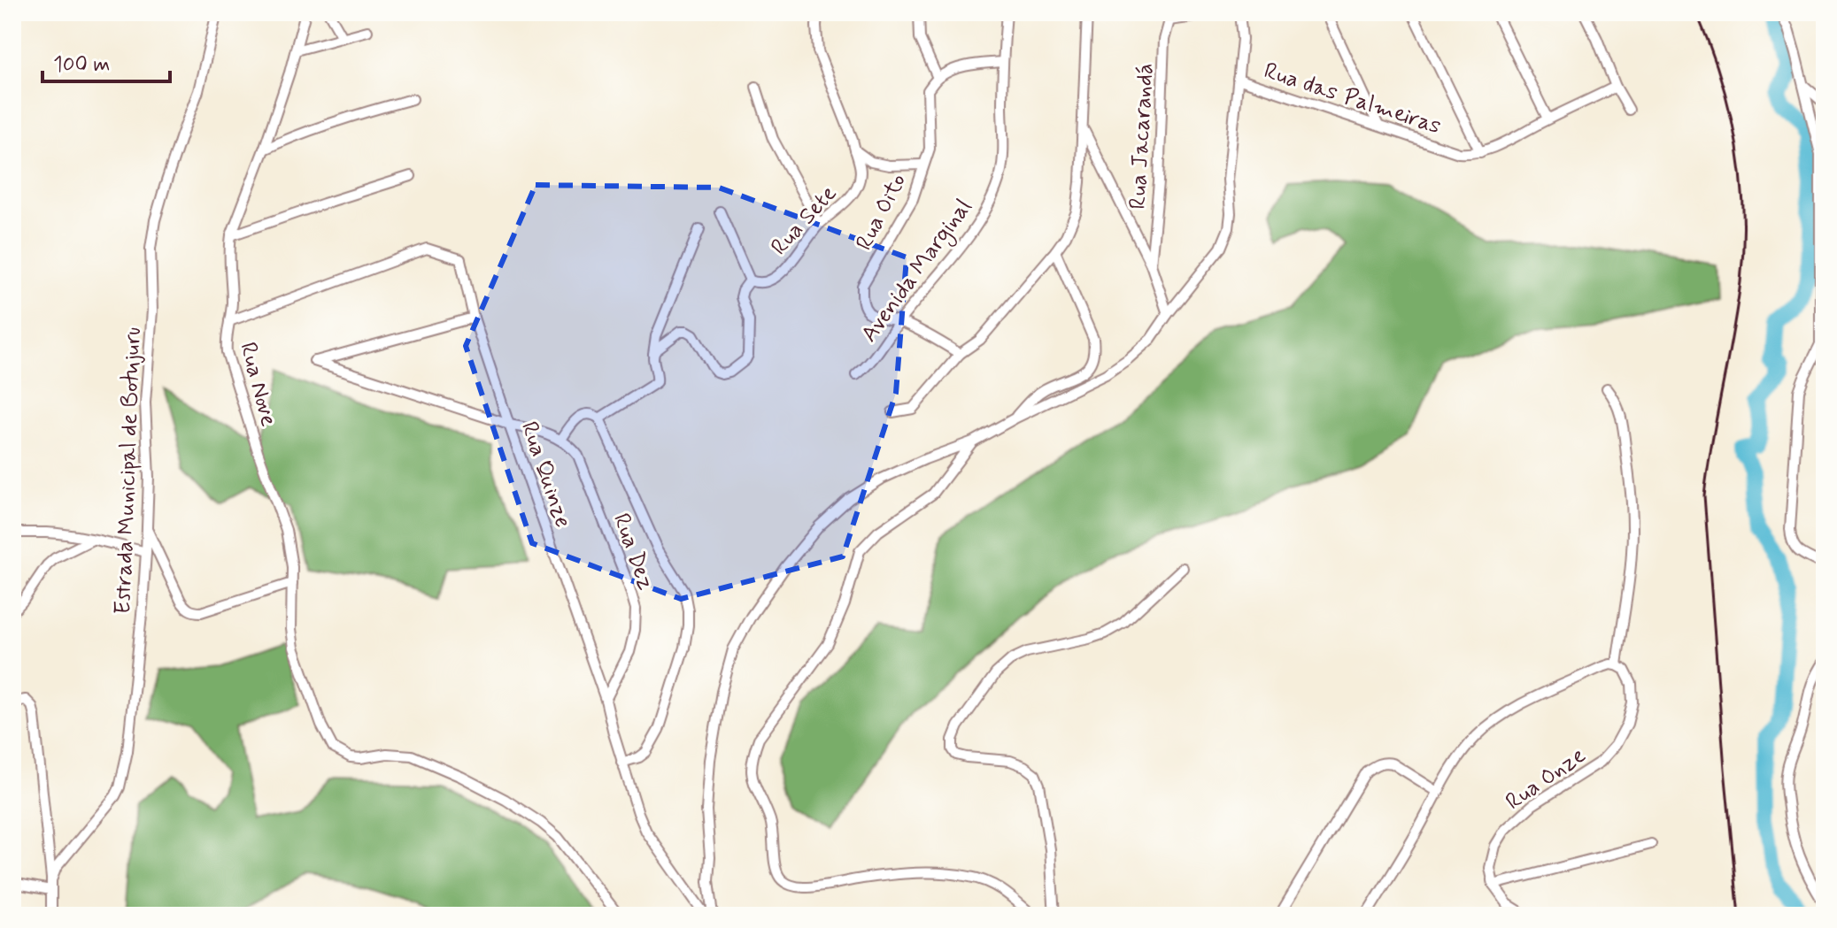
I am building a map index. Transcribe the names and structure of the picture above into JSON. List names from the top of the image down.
{
  "streets": {
    "street": [
      "Rua das Palmeiras",
      "Rua Jacarandá",
      "Rua Oito",
      "Rua Sete",
      "Avenida Marginal",
      "Rua Nove",
      "Estrada Municipal de Botujuru",
      "Rua Quinze",
      "Rua Dez",
      "Rua Onze"
    ]
  },
  "crossings": [
    ["Rua Oito", "Avenida Marginal"],
    ["Rua Nove", "Rua Quinze"],
    ["Rua Quinze", "Rua Dez"]
  ],
  "scale_bar": "100 m"
}
